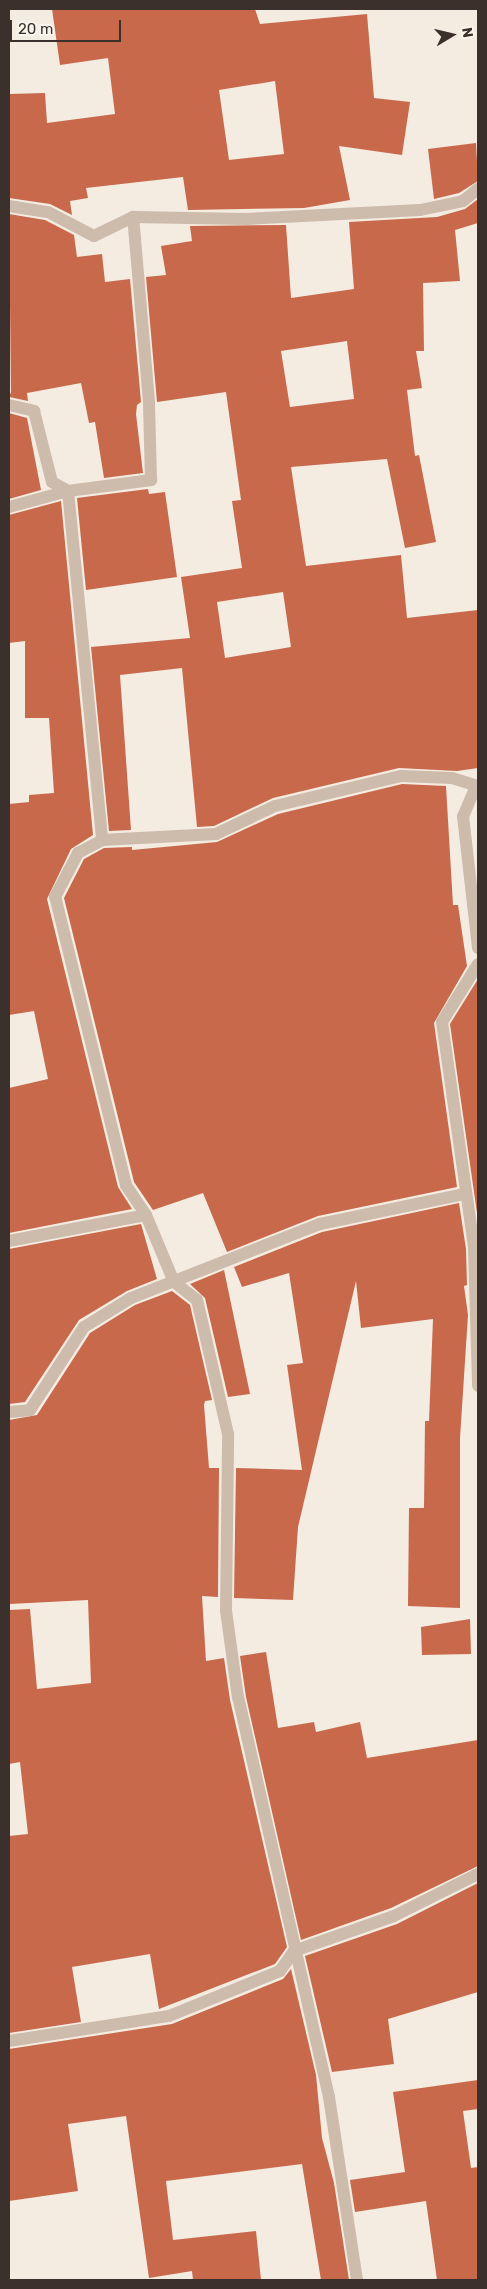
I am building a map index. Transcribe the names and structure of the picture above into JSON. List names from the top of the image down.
{
  "scale_bar": "20 m",
  "north": "right"
}
